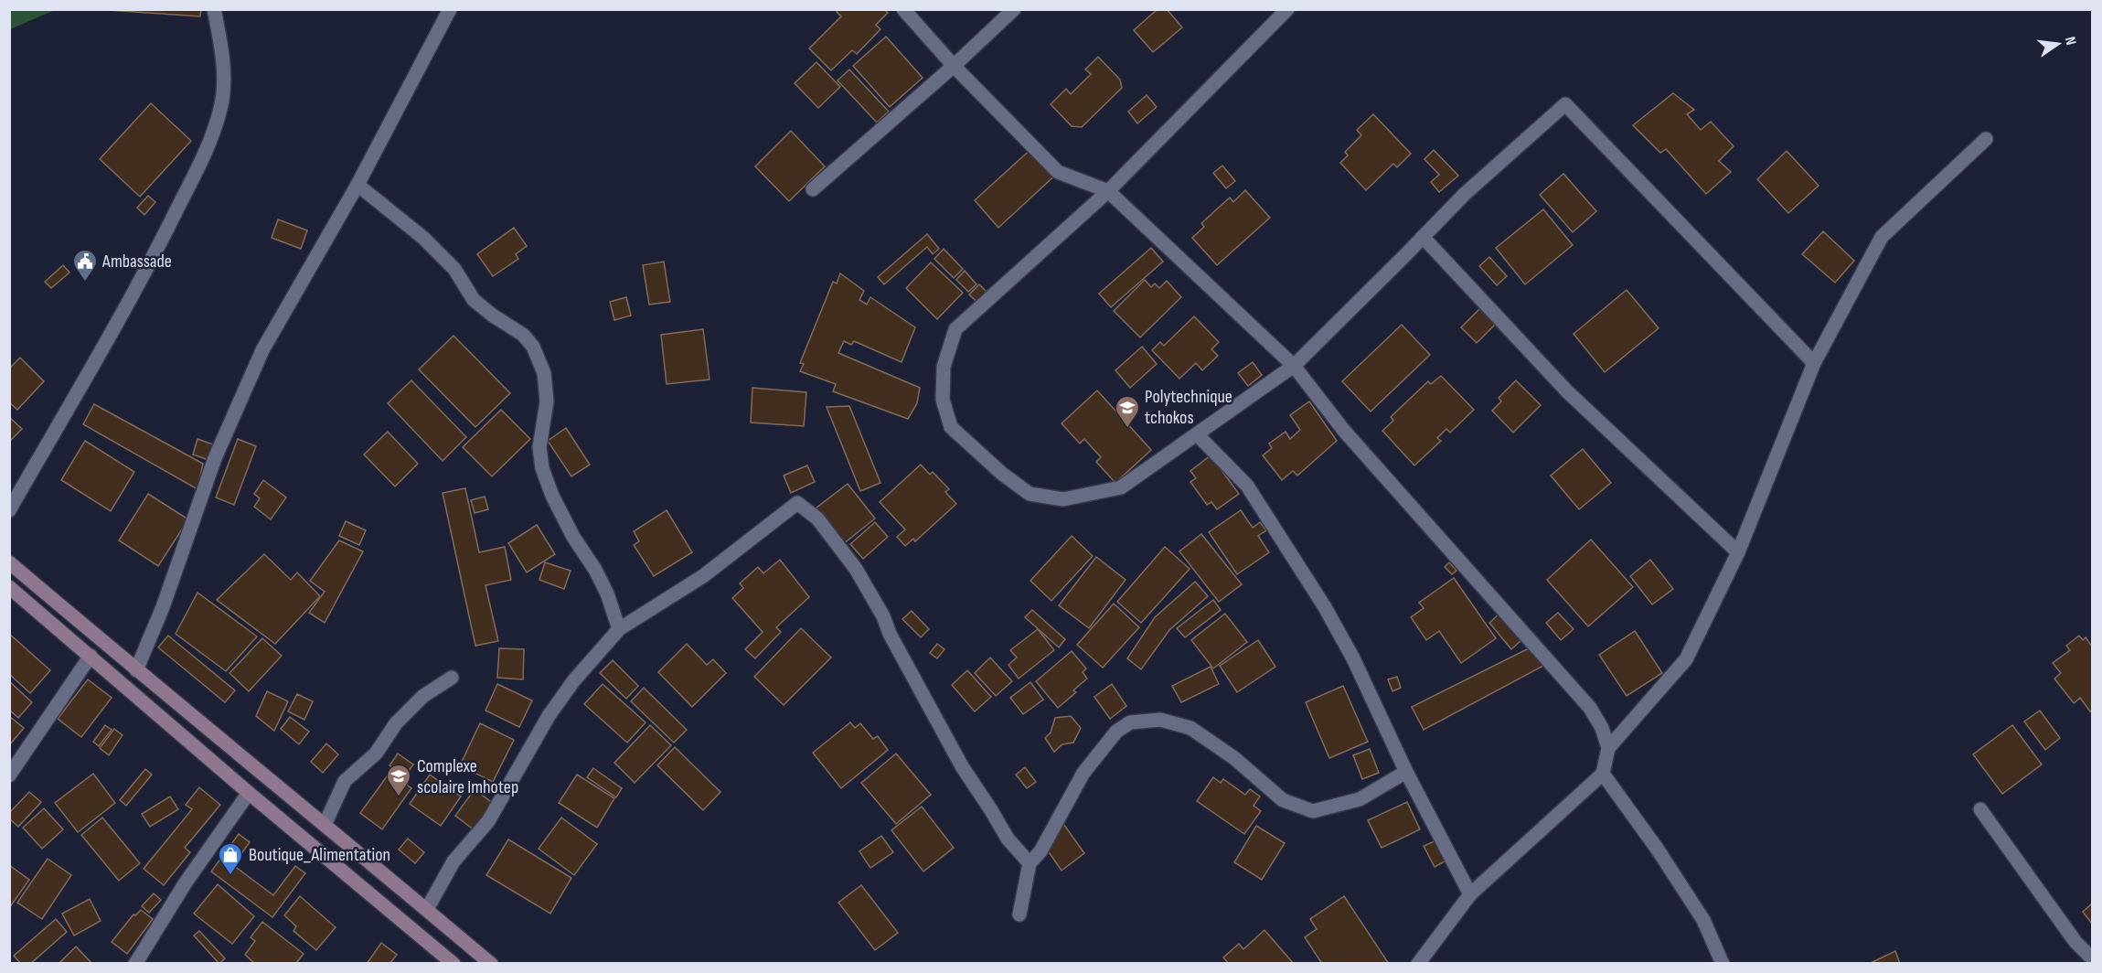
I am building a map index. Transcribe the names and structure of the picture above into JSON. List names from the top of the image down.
{
  "places": {
    "public building": ["Ambassade"],
    "school or university": ["Polytechnique tchokos", "Complexe scolaire Imhotep"],
    "shop": ["Boutique_Alimentation"]
  },
  "north": "right"
}
